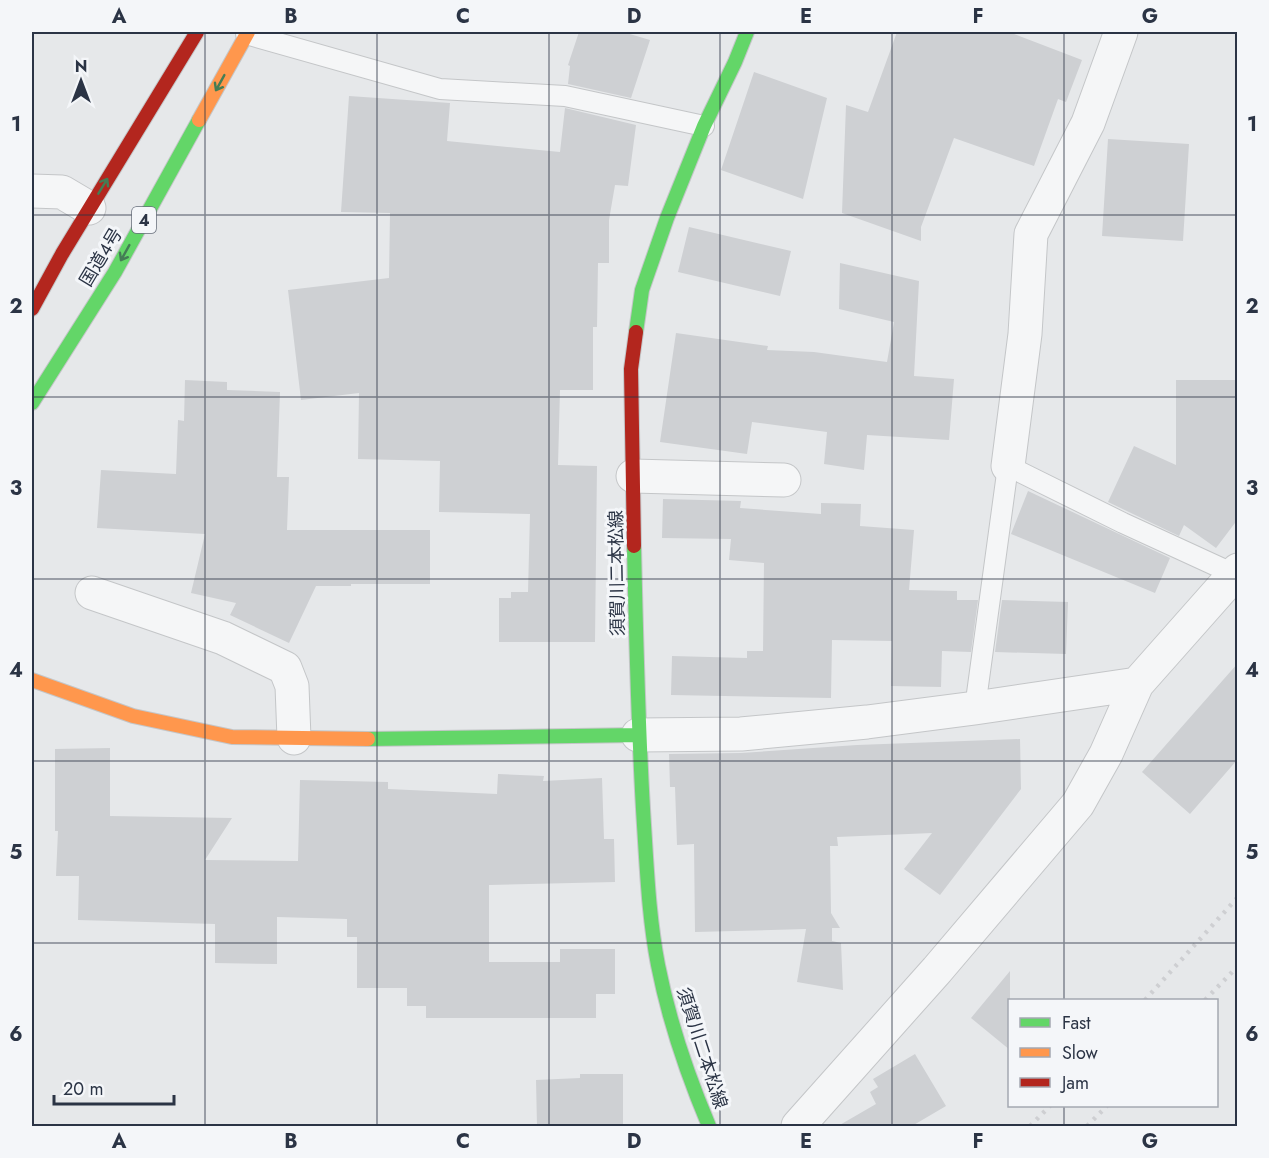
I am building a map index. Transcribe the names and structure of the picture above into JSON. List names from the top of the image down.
{
  "streets": {
    "main road": ["4", "国道4号", "須賀川二本松線"]
  },
  "legend": ["Fast", "Slow", "Jam"],
  "scale_bar": "20 m",
  "north": "top",
  "grid": {
    "columns": [
      "A",
      "B",
      "C",
      "D",
      "E",
      "F",
      "G"
    ],
    "rows": [
      "1",
      "2",
      "3",
      "4",
      "5",
      "6"
    ]
  }
}
